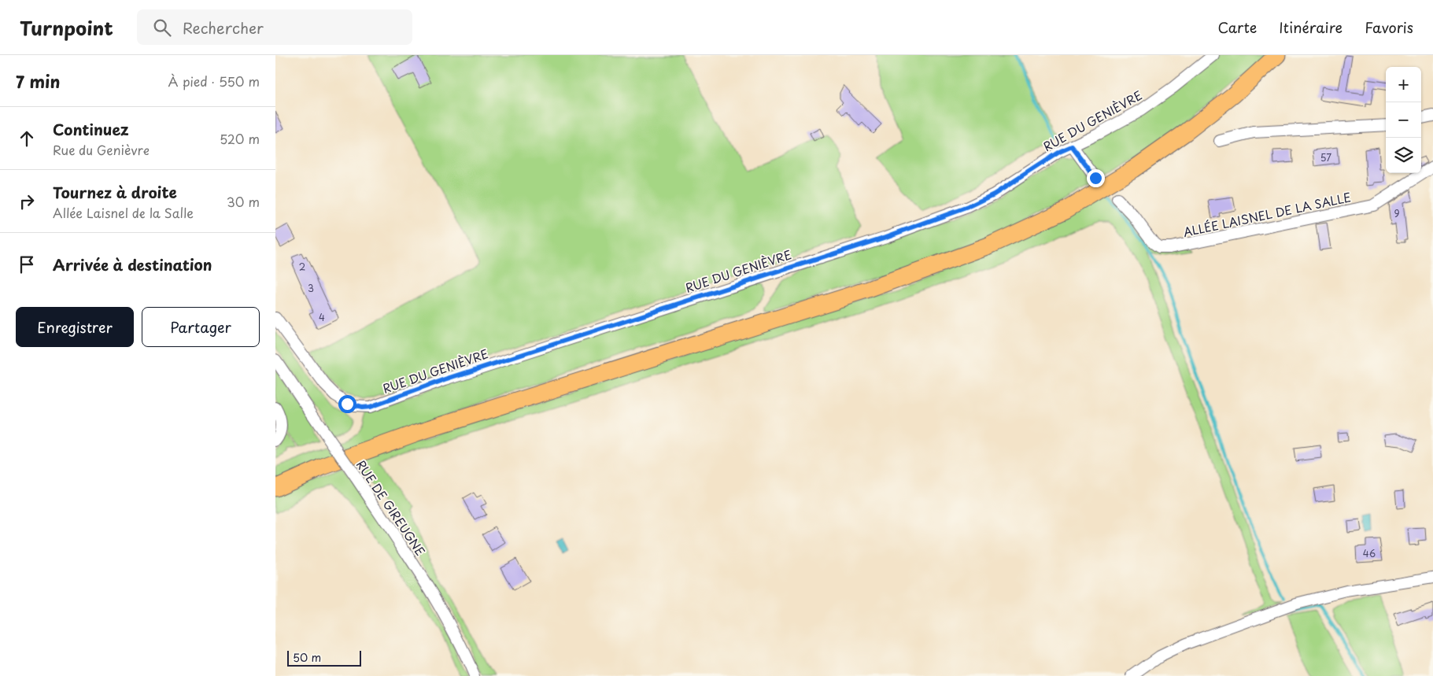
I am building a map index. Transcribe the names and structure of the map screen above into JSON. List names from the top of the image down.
{
  "streets": {
    "street": ["RUE DU GENIÈVRE", "ALLÉE LAISNEL DE LA SALLE", "RUE DE GIREUGNE"]
  },
  "house_numbers": [
    "57",
    "9",
    "2",
    "3",
    "4",
    "46"
  ],
  "scale_bar": "50 m",
  "page": {
    "header": "Turnpoint",
    "search": "Rechercher",
    "nav": ["Carte", "Itinéraire", "Favoris"],
    "heading": ["7 min", "À pied · 550 m"],
    "map_buttons": ["+", "−"],
    "list": [
      ["Continuez", "Rue du Genièvre", "520 m"],
      ["Tournez à droite", "Allée Laisnel de la Salle", "30 m"],
      "Arrivée à destination"
    ],
    "buttons": ["Enregistrer", "Partager"],
    "scale": "50 m"
  }
}
